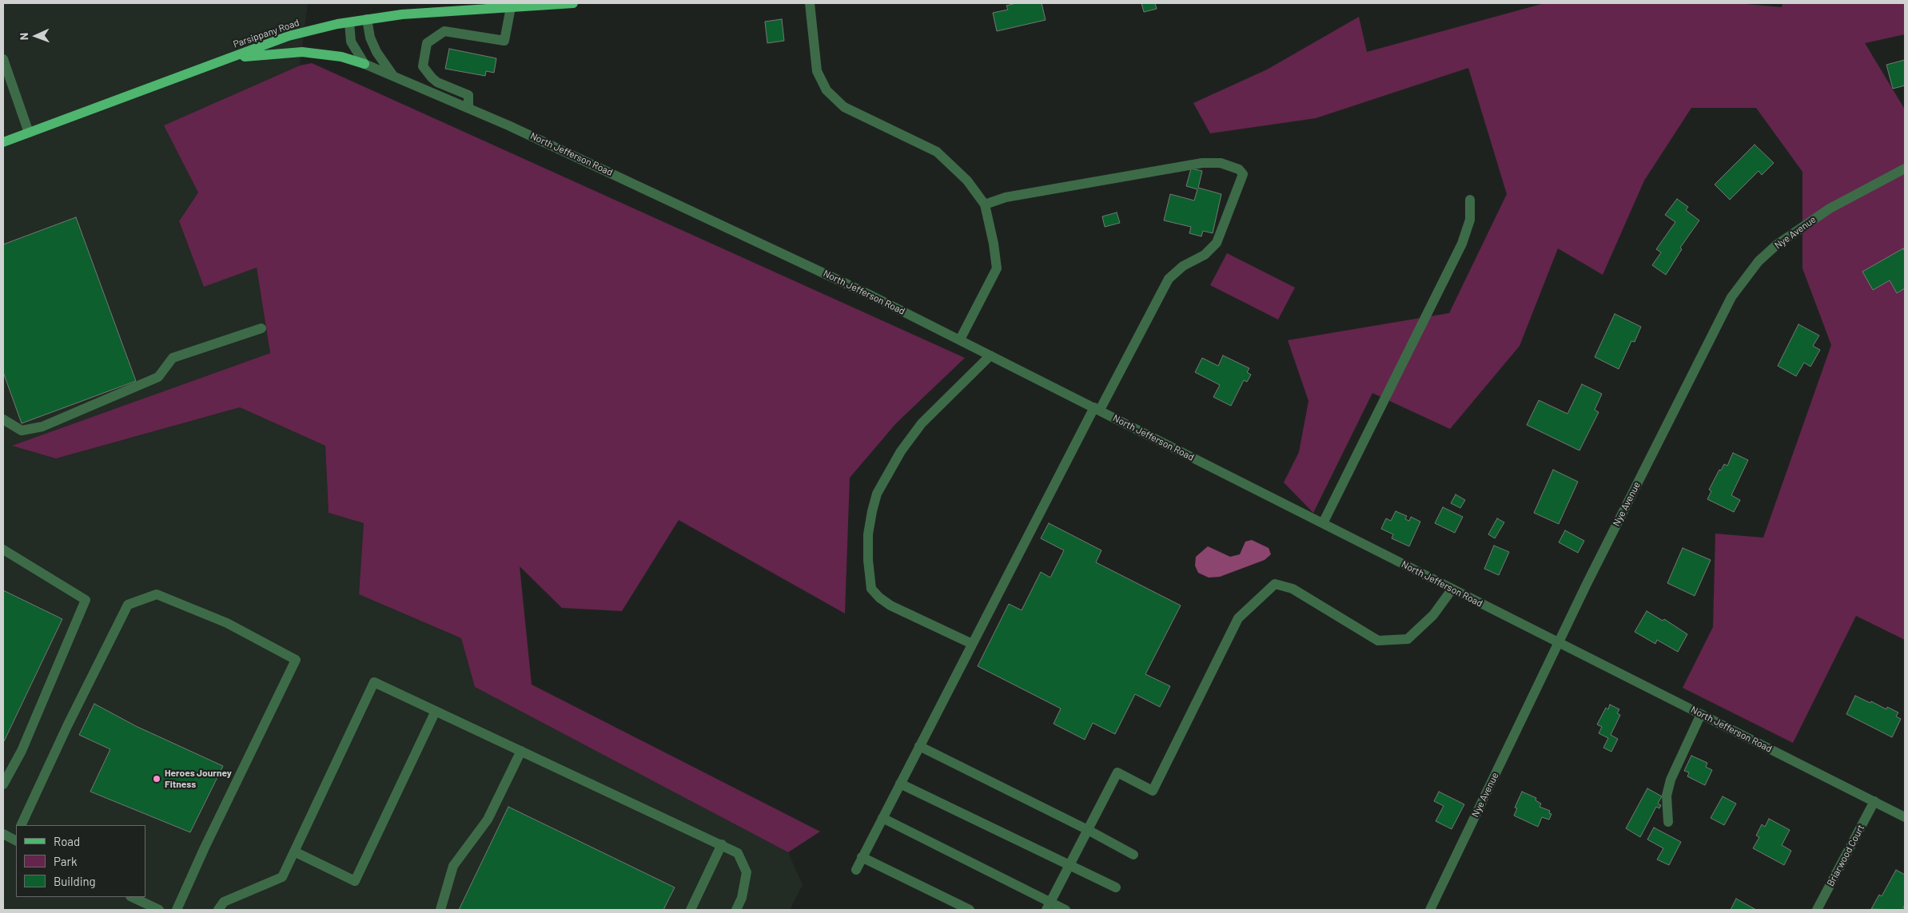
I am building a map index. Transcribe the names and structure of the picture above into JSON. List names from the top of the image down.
{
  "streets": {
    "main road": ["Parsippany Road"],
    "street": ["North Jefferson Road", "Nye Avenue", "Briarwood Court"]
  },
  "crossings": [
    ["North Jefferson Road", "Nye Avenue"],
    ["North Jefferson Road", "Briarwood Court"]
  ],
  "places": ["Heroes Journey Fitness"],
  "legend": ["Road", "Park", "Building"],
  "north": "left"
}
